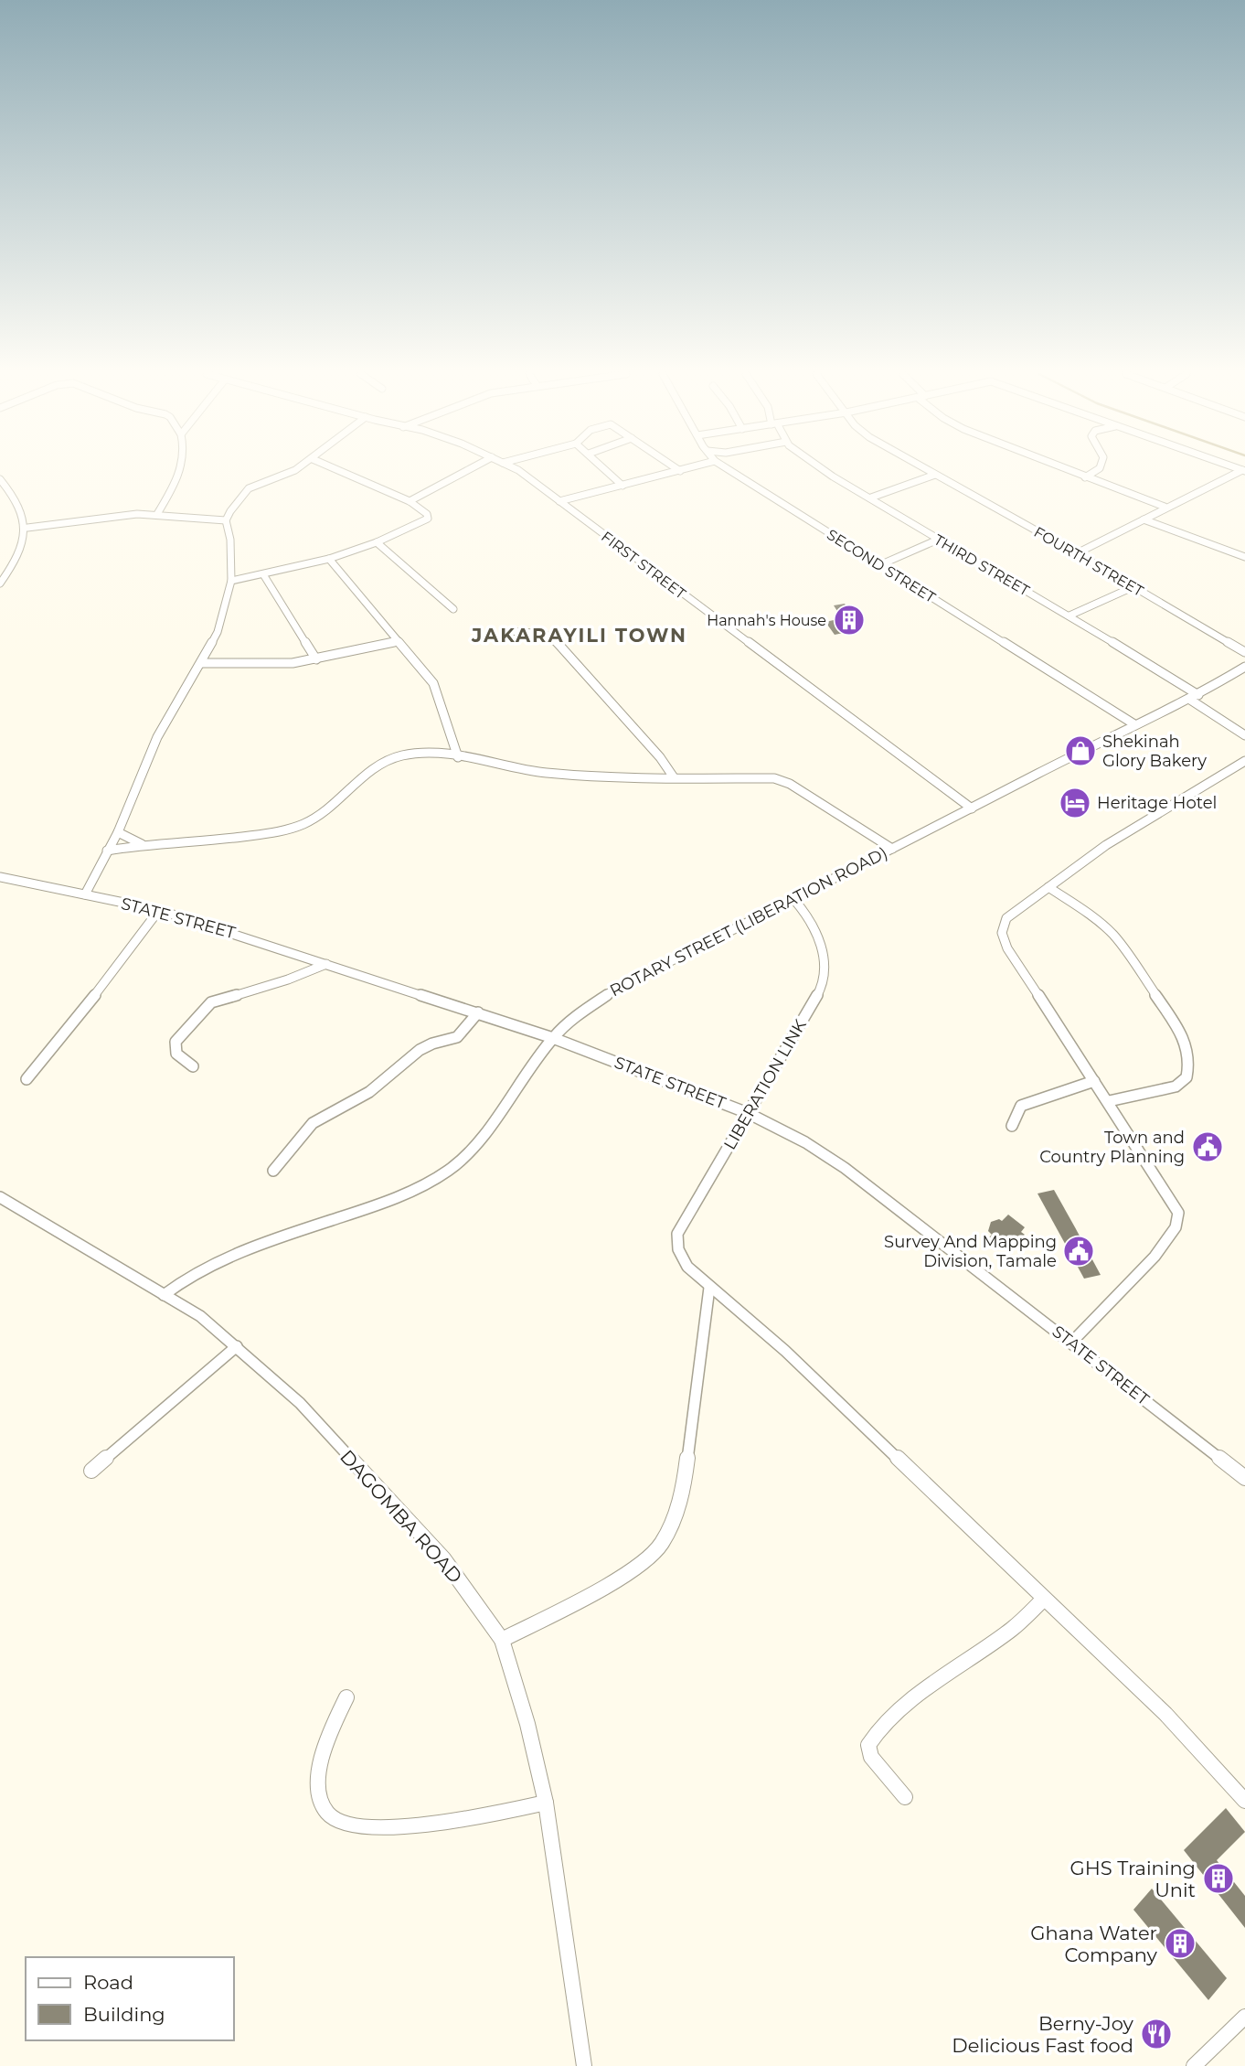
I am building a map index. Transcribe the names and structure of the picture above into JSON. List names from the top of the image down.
{
  "streets": {
    "street": [
      "FOURTH STREET",
      "FIRST STREET",
      "THIRD STREET",
      "SECOND STREET",
      "STATE STREET",
      "ROTARY STREET (LIBERATION ROAD)",
      "LIBERATION LINK",
      "DAGOMBA ROAD"
    ]
  },
  "crossings": [
    ["FIRST STREET", "ROTARY STREET (LIBERATION ROAD)"],
    ["THIRD STREET", "ROTARY STREET (LIBERATION ROAD)"],
    ["SECOND STREET", "ROTARY STREET (LIBERATION ROAD)"],
    ["STATE STREET", "ROTARY STREET (LIBERATION ROAD)"],
    ["STATE STREET", "LIBERATION LINK"],
    ["ROTARY STREET (LIBERATION ROAD)", "LIBERATION LINK"],
    ["ROTARY STREET (LIBERATION ROAD)", "DAGOMBA ROAD"]
  ],
  "districts": ["JAKARAYILI TOWN"],
  "places": {
    "building": ["Hannah's House", "GHS Training Unit", "Ghana Water Company"],
    "shop": ["Shekinah Glory Bakery"],
    "hotel": ["Heritage Hotel"],
    "public building": ["Town and Country Planning", "Survey And Mapping Division, Tamale"],
    "restaurant": ["Berny-Joy Delicious Fast food"]
  },
  "legend": ["Road", "Building"]
}
